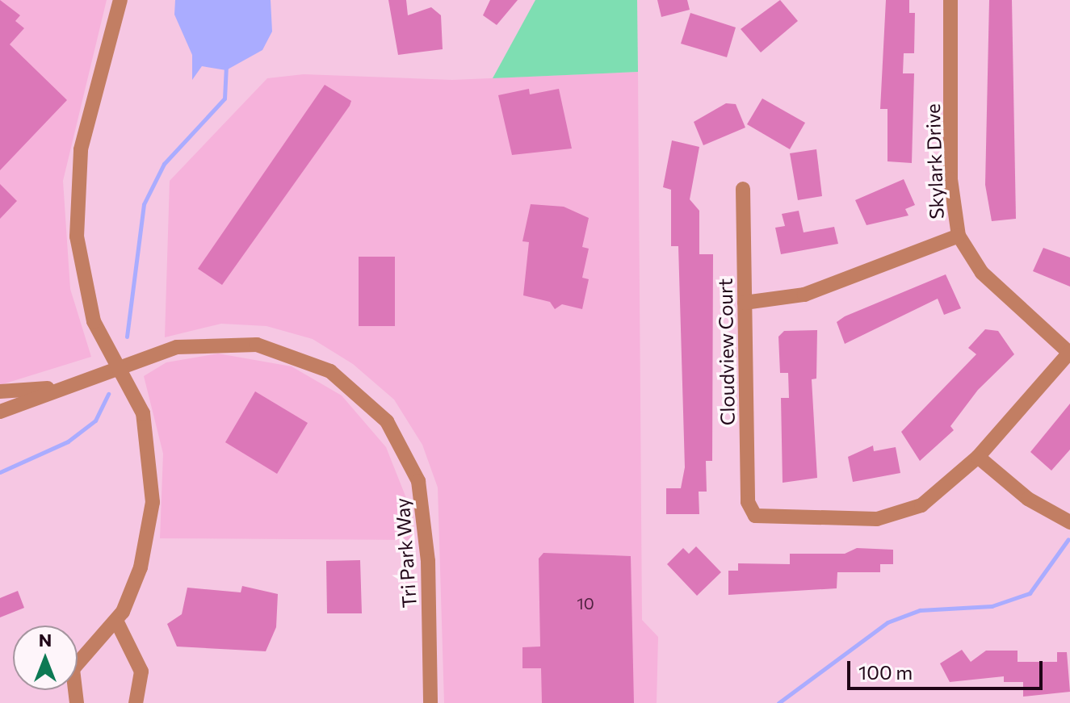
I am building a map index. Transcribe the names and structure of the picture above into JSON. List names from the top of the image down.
{
  "streets": {
    "street": ["Skylark Drive", "Cloudview Court", "Tri Park Way"]
  },
  "house_numbers": ["10"],
  "scale_bar": "100 m",
  "north": "top"
}
